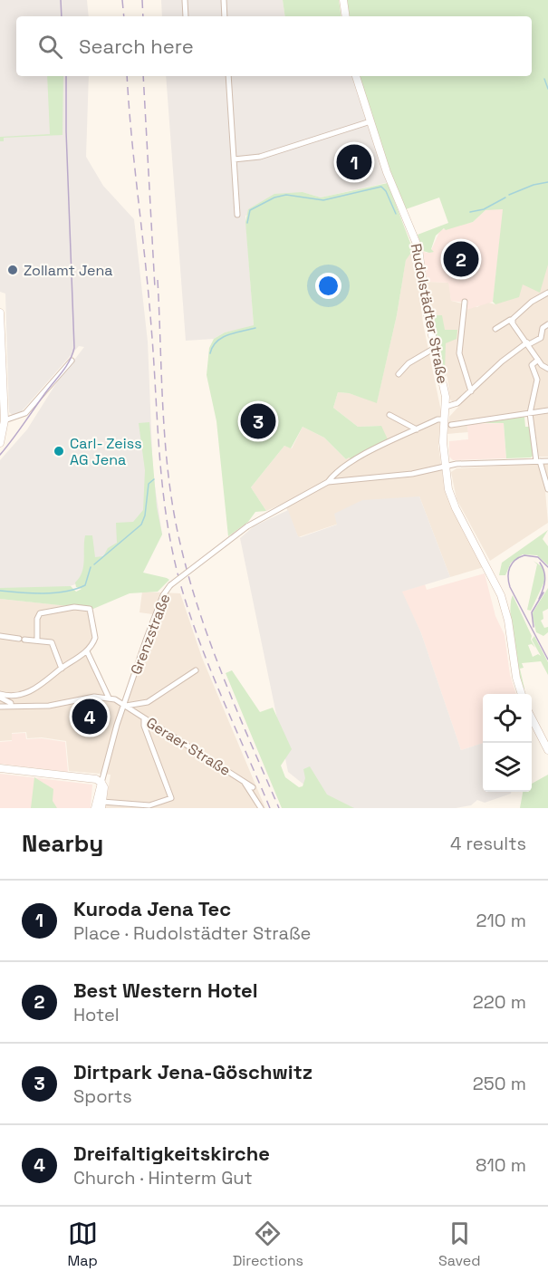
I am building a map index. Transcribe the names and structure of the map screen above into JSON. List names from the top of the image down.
{
  "streets": {
    "street": ["Rudolstädter Straße", "Grenzstraße", "Geraer Straße"]
  },
  "crossings": [
    ["Grenzstraße", "Geraer Straße"]
  ],
  "places": ["Zollamt Jena", "Carl- Zeiss AG Jena"],
  "page": {
    "search": "Search here",
    "pins": [
      "1",
      "2",
      "3",
      "4"
    ],
    "heading": ["Nearby", "4 results"],
    "list": [
      {
        "mark": "1",
        "name": "Kuroda Jena Tec",
        "note": "Place · Rudolstädter Straße",
        "value": "210 m"
      },
      {
        "mark": "2",
        "name": "Best Western Hotel",
        "note": "Hotel",
        "value": "220 m"
      },
      {
        "mark": "3",
        "name": "Dirtpark Jena-Göschwitz",
        "note": "Sports",
        "value": "250 m"
      },
      {
        "mark": "4",
        "name": "Dreifaltigkeitskirche",
        "note": "Church · Hinterm Gut",
        "value": "810 m"
      }
    ],
    "nav": ["Map", "Directions", "Saved"]
  }
}
